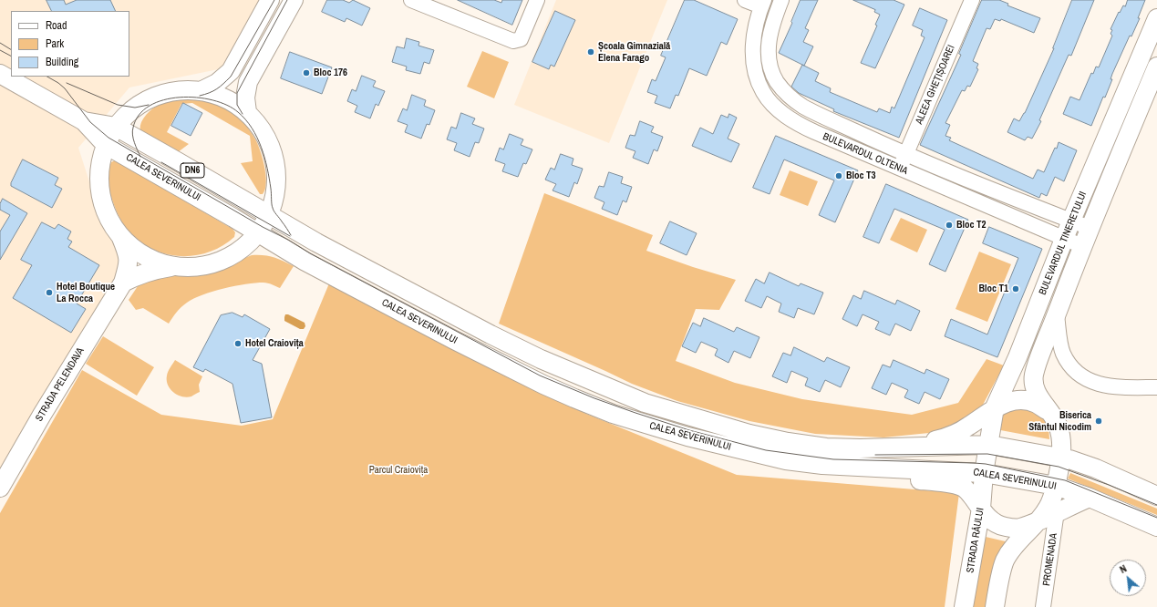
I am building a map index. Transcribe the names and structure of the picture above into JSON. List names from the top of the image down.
{
  "streets": {
    "main road": [
      "DN6",
      "CALEA SEVERINULUI",
      "BULEVARDUL TINERETULUI",
      "STRADA PELENDAVA",
      "STRADA RÂULUI"
    ],
    "street": ["ALEEA GHEȚIȘOAREI", "BULEVARDUL OLTENIA", "PROMENADA"]
  },
  "crossings": [
    ["ALEEA GHEȚIȘOAREI", "BULEVARDUL OLTENIA"],
    ["BULEVARDUL OLTENIA", "BULEVARDUL TINERETULUI"],
    ["CALEA SEVERINULUI", "BULEVARDUL TINERETULUI"],
    ["CALEA SEVERINULUI", "STRADA PELENDAVA"],
    ["CALEA SEVERINULUI", "STRADA RÂULUI"],
    ["BULEVARDUL TINERETULUI", "STRADA RÂULUI"]
  ],
  "parks": ["Parcul Craiovița"],
  "places": [
    "Școala Gimnazială Elena Farago",
    "Bloc 176",
    "Bloc T3",
    "Bloc T2",
    "Bloc T1",
    "Hotel Boutique La Rocca",
    "Hotel Craiovița",
    "Biserica Sfântul Nicodim"
  ],
  "legend": ["Road", "Park", "Building"],
  "north": "top left"
}
